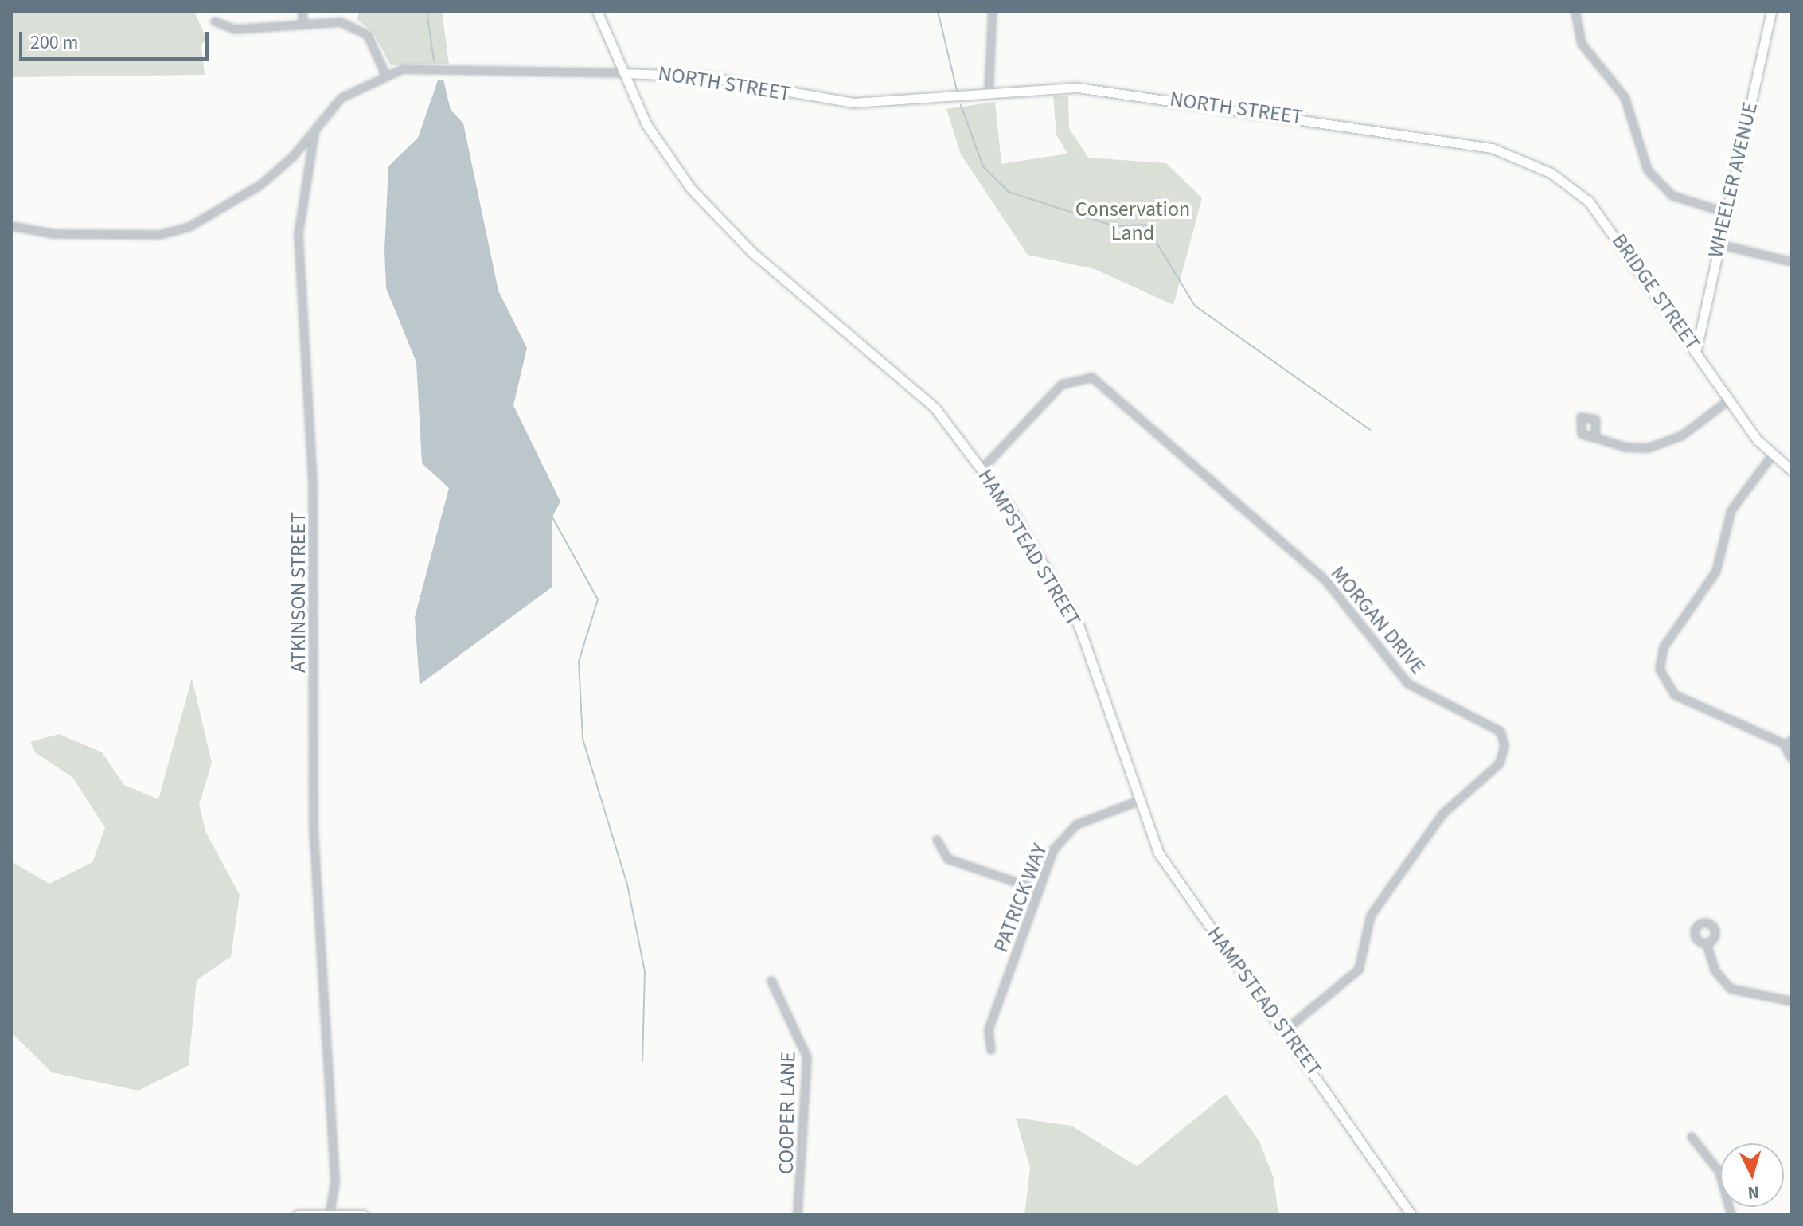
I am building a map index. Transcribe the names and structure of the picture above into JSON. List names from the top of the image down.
{
  "streets": {
    "street": [
      "NORTH STREET",
      "WHEELER AVENUE",
      "BRIDGE STREET",
      "HAMPSTEAD STREET",
      "ATKINSON STREET",
      "MORGAN DRIVE",
      "PATRICK WAY",
      "COOPER LANE"
    ]
  },
  "crossings": [
    ["NORTH STREET", "BRIDGE STREET"],
    ["NORTH STREET", "HAMPSTEAD STREET"],
    ["NORTH STREET", "ATKINSON STREET"],
    ["WHEELER AVENUE", "BRIDGE STREET"],
    ["HAMPSTEAD STREET", "MORGAN DRIVE"],
    ["HAMPSTEAD STREET", "PATRICK WAY"]
  ],
  "parks": ["Conservation Land"],
  "scale_bar": "200 m",
  "north": "bottom"
}
